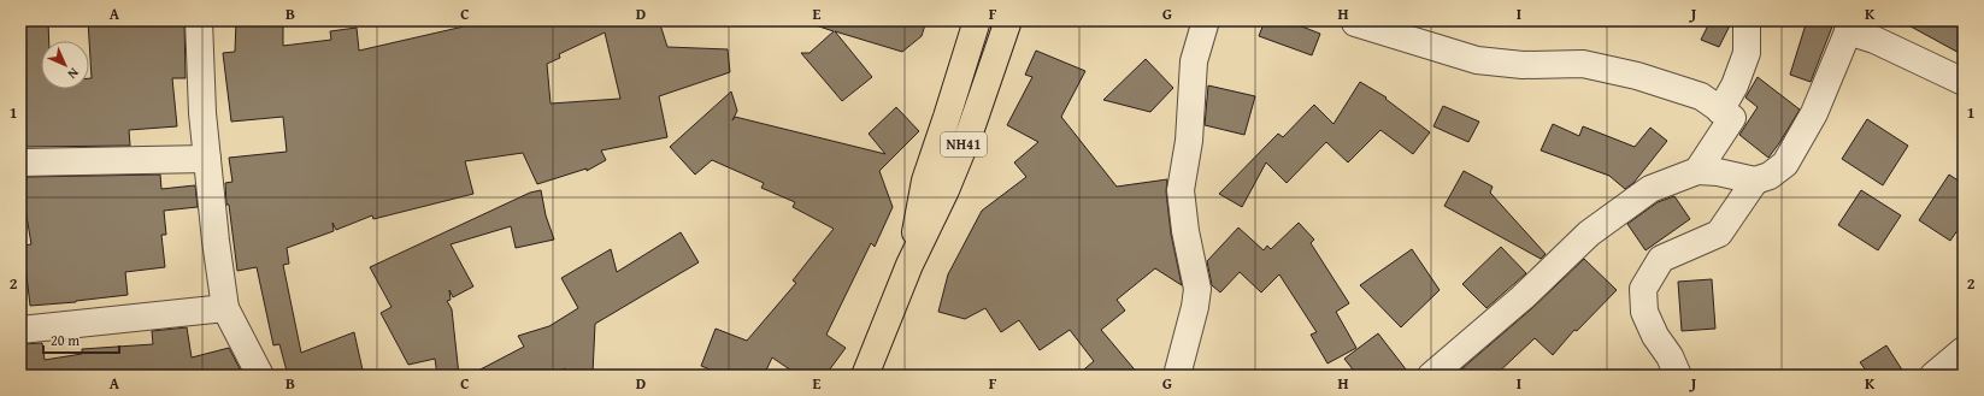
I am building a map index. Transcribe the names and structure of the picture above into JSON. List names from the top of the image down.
{
  "streets": {
    "highway": ["NH41"]
  },
  "scale_bar": "20 m",
  "north": "bottom right",
  "grid": {
    "columns": [
      "A",
      "B",
      "C",
      "D",
      "E",
      "F",
      "G",
      "H",
      "I",
      "J",
      "K"
    ],
    "rows": ["1", "2"]
  }
}
